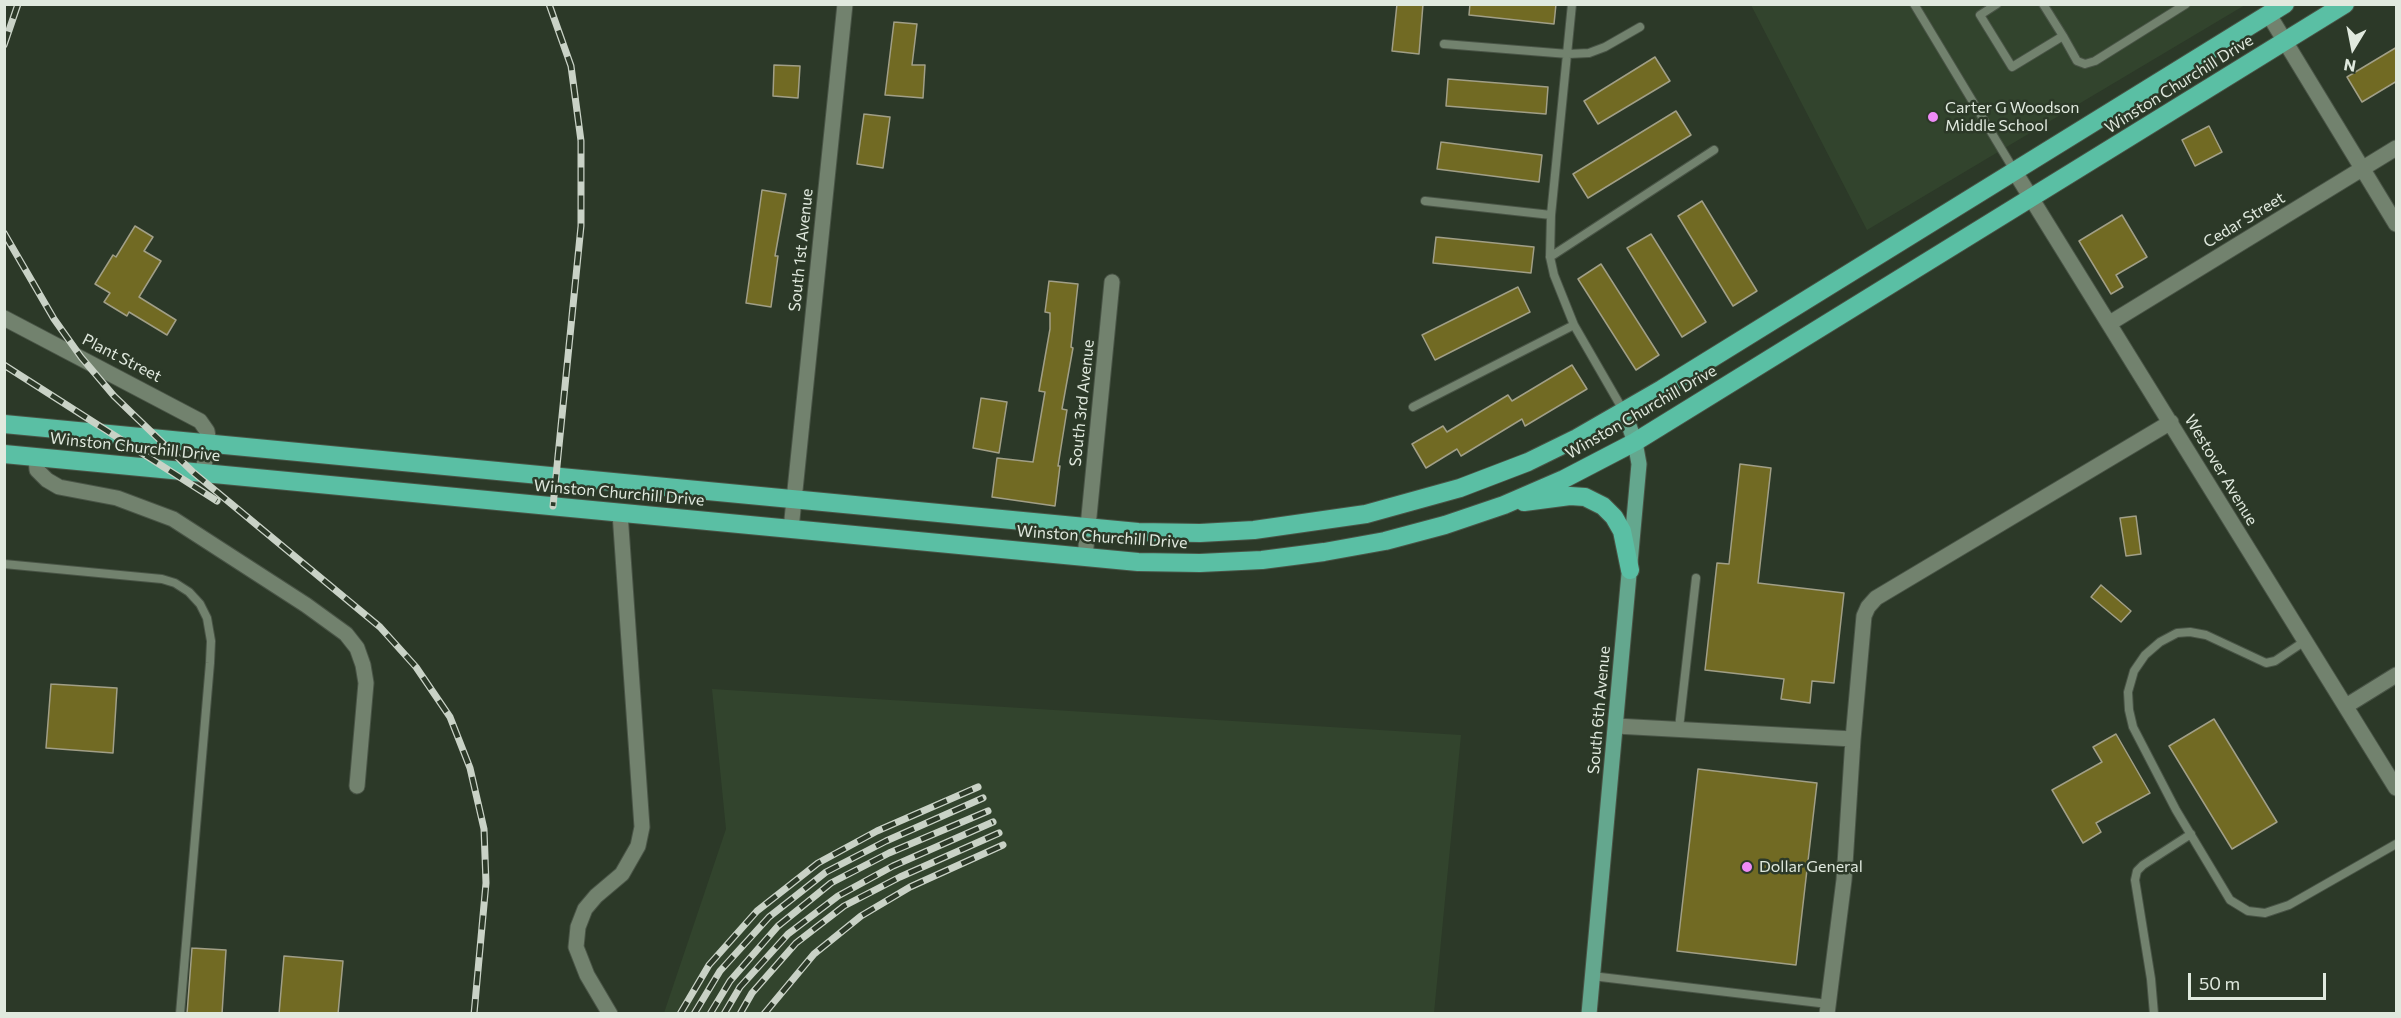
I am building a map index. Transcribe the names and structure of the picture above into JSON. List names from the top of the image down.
{
  "streets": {
    "highway": ["Winston Churchill Drive"],
    "main road": ["South 6th Avenue"],
    "street": [
      "Cedar Street",
      "South 1st Avenue",
      "Plant Street",
      "South 3rd Avenue",
      "Westover Avenue"
    ]
  },
  "crossings": [
    ["Winston Churchill Drive", "South 1st Avenue"],
    ["Winston Churchill Drive", "Plant Street"],
    ["Winston Churchill Drive", "South 3rd Avenue"],
    ["Winston Churchill Drive", "Westover Avenue"],
    ["Winston Churchill Drive", "South 6th Avenue"],
    ["Cedar Street", "Westover Avenue"]
  ],
  "places": ["Carter G Woodson Middle School", "Dollar General"],
  "scale_bar": "50 m",
  "north": "bottom"
}
